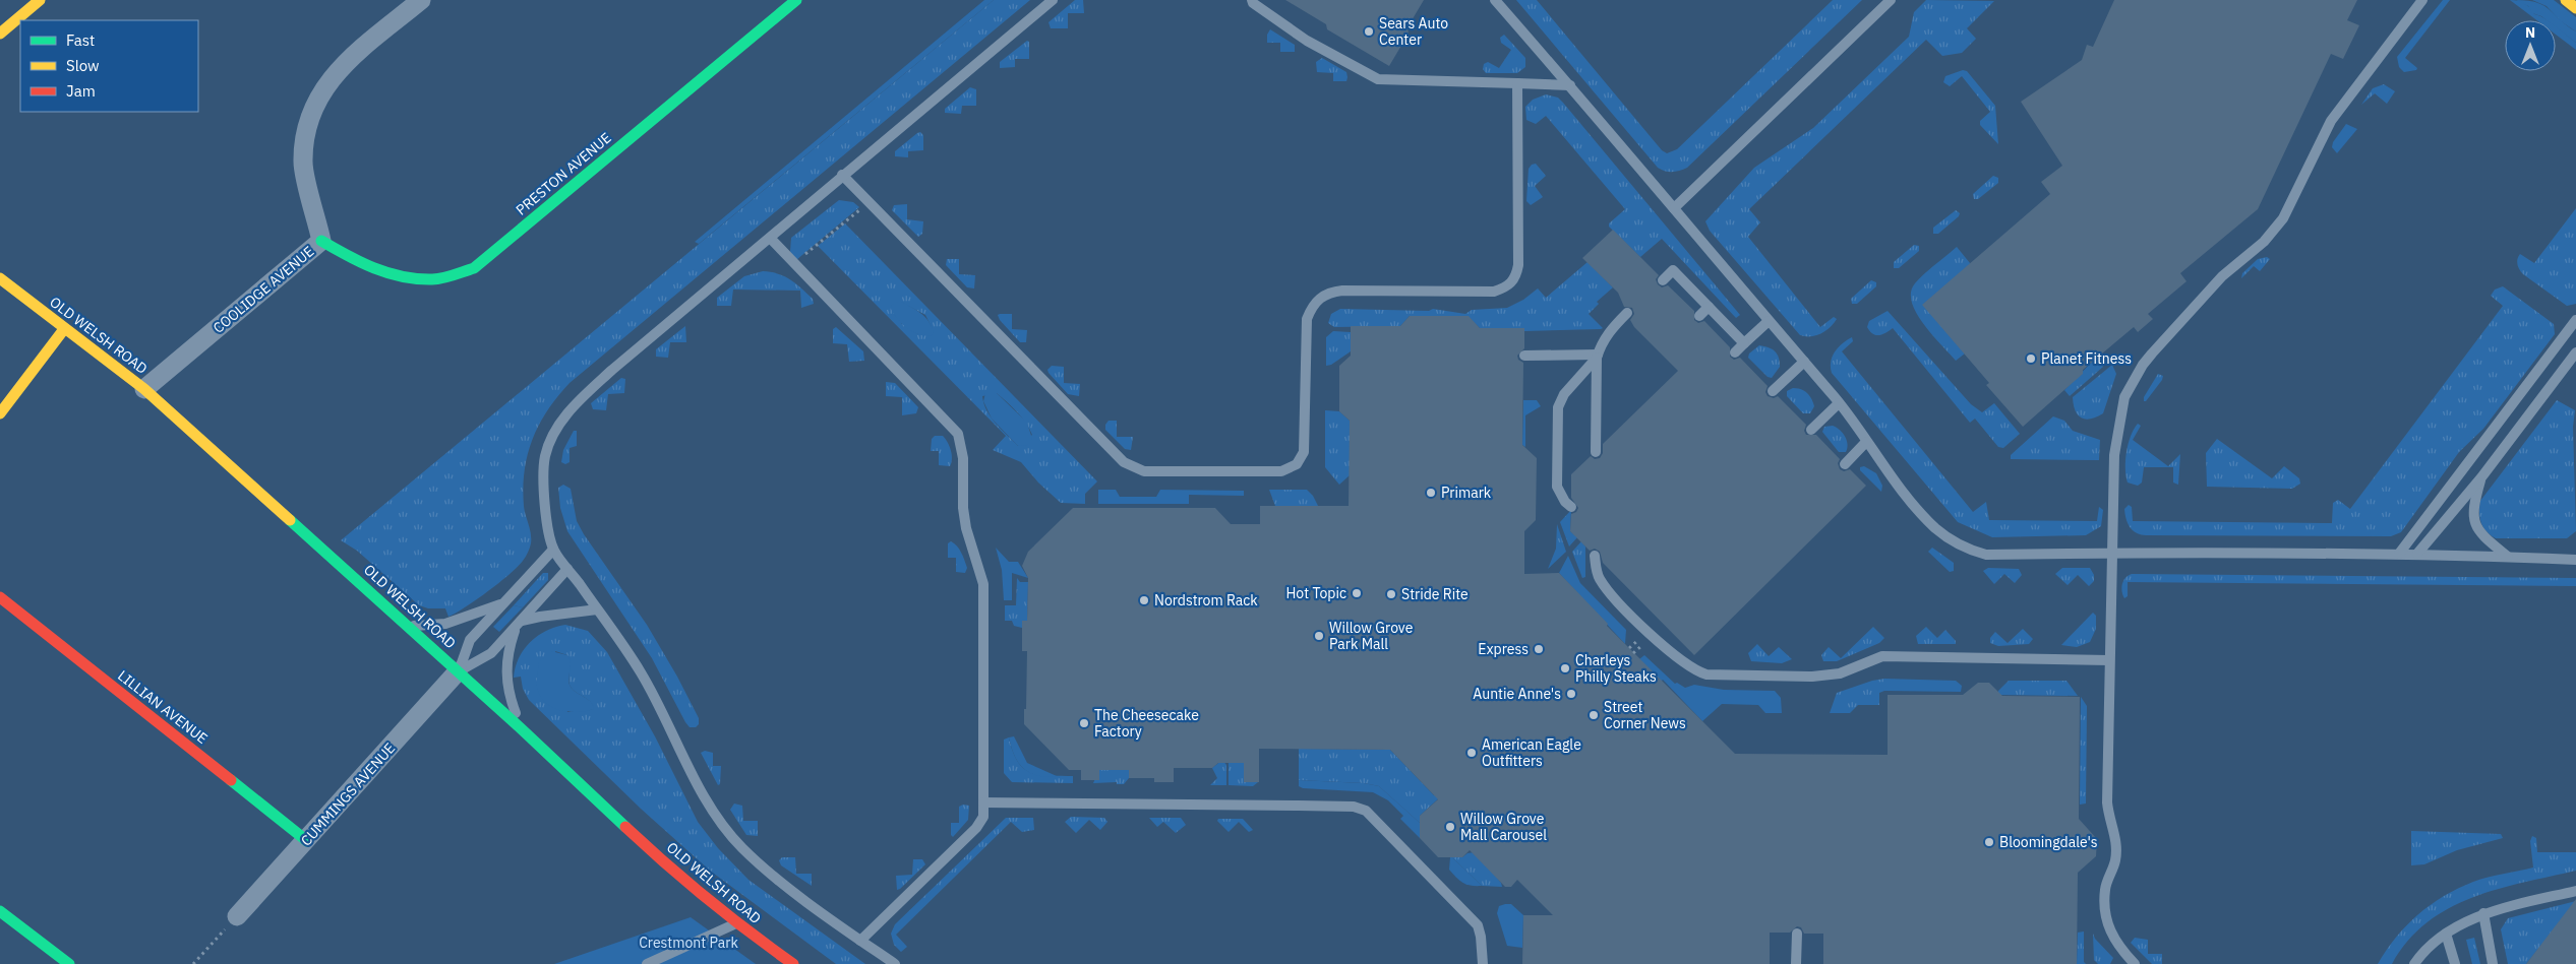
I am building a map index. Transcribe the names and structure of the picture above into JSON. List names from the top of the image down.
{
  "streets": {
    "street": [
      "PRESTON AVENUE",
      "COOLIDGE AVENUE",
      "OLD WELSH ROAD",
      "LILLIAN AVENUE",
      "CUMMINGS AVENUE"
    ]
  },
  "crossings": [
    ["PRESTON AVENUE", "COOLIDGE AVENUE"],
    ["COOLIDGE AVENUE", "OLD WELSH ROAD"],
    ["OLD WELSH ROAD", "CUMMINGS AVENUE"],
    ["LILLIAN AVENUE", "CUMMINGS AVENUE"]
  ],
  "parks": ["Crestmont Park"],
  "places": [
    "Sears Auto Center",
    "Planet Fitness",
    "Primark",
    "Hot Topic",
    "Stride Rite",
    "Nordstrom Rack",
    "Willow Grove Park Mall",
    "Express",
    "Charleys Philly Steaks",
    "Auntie Anne's",
    "Street Corner News",
    "The Cheesecake Factory",
    "American Eagle Outfitters",
    "Willow Grove Mall Carousel",
    "Bloomingdale's"
  ],
  "legend": ["Fast", "Slow", "Jam"],
  "north": "top"
}
